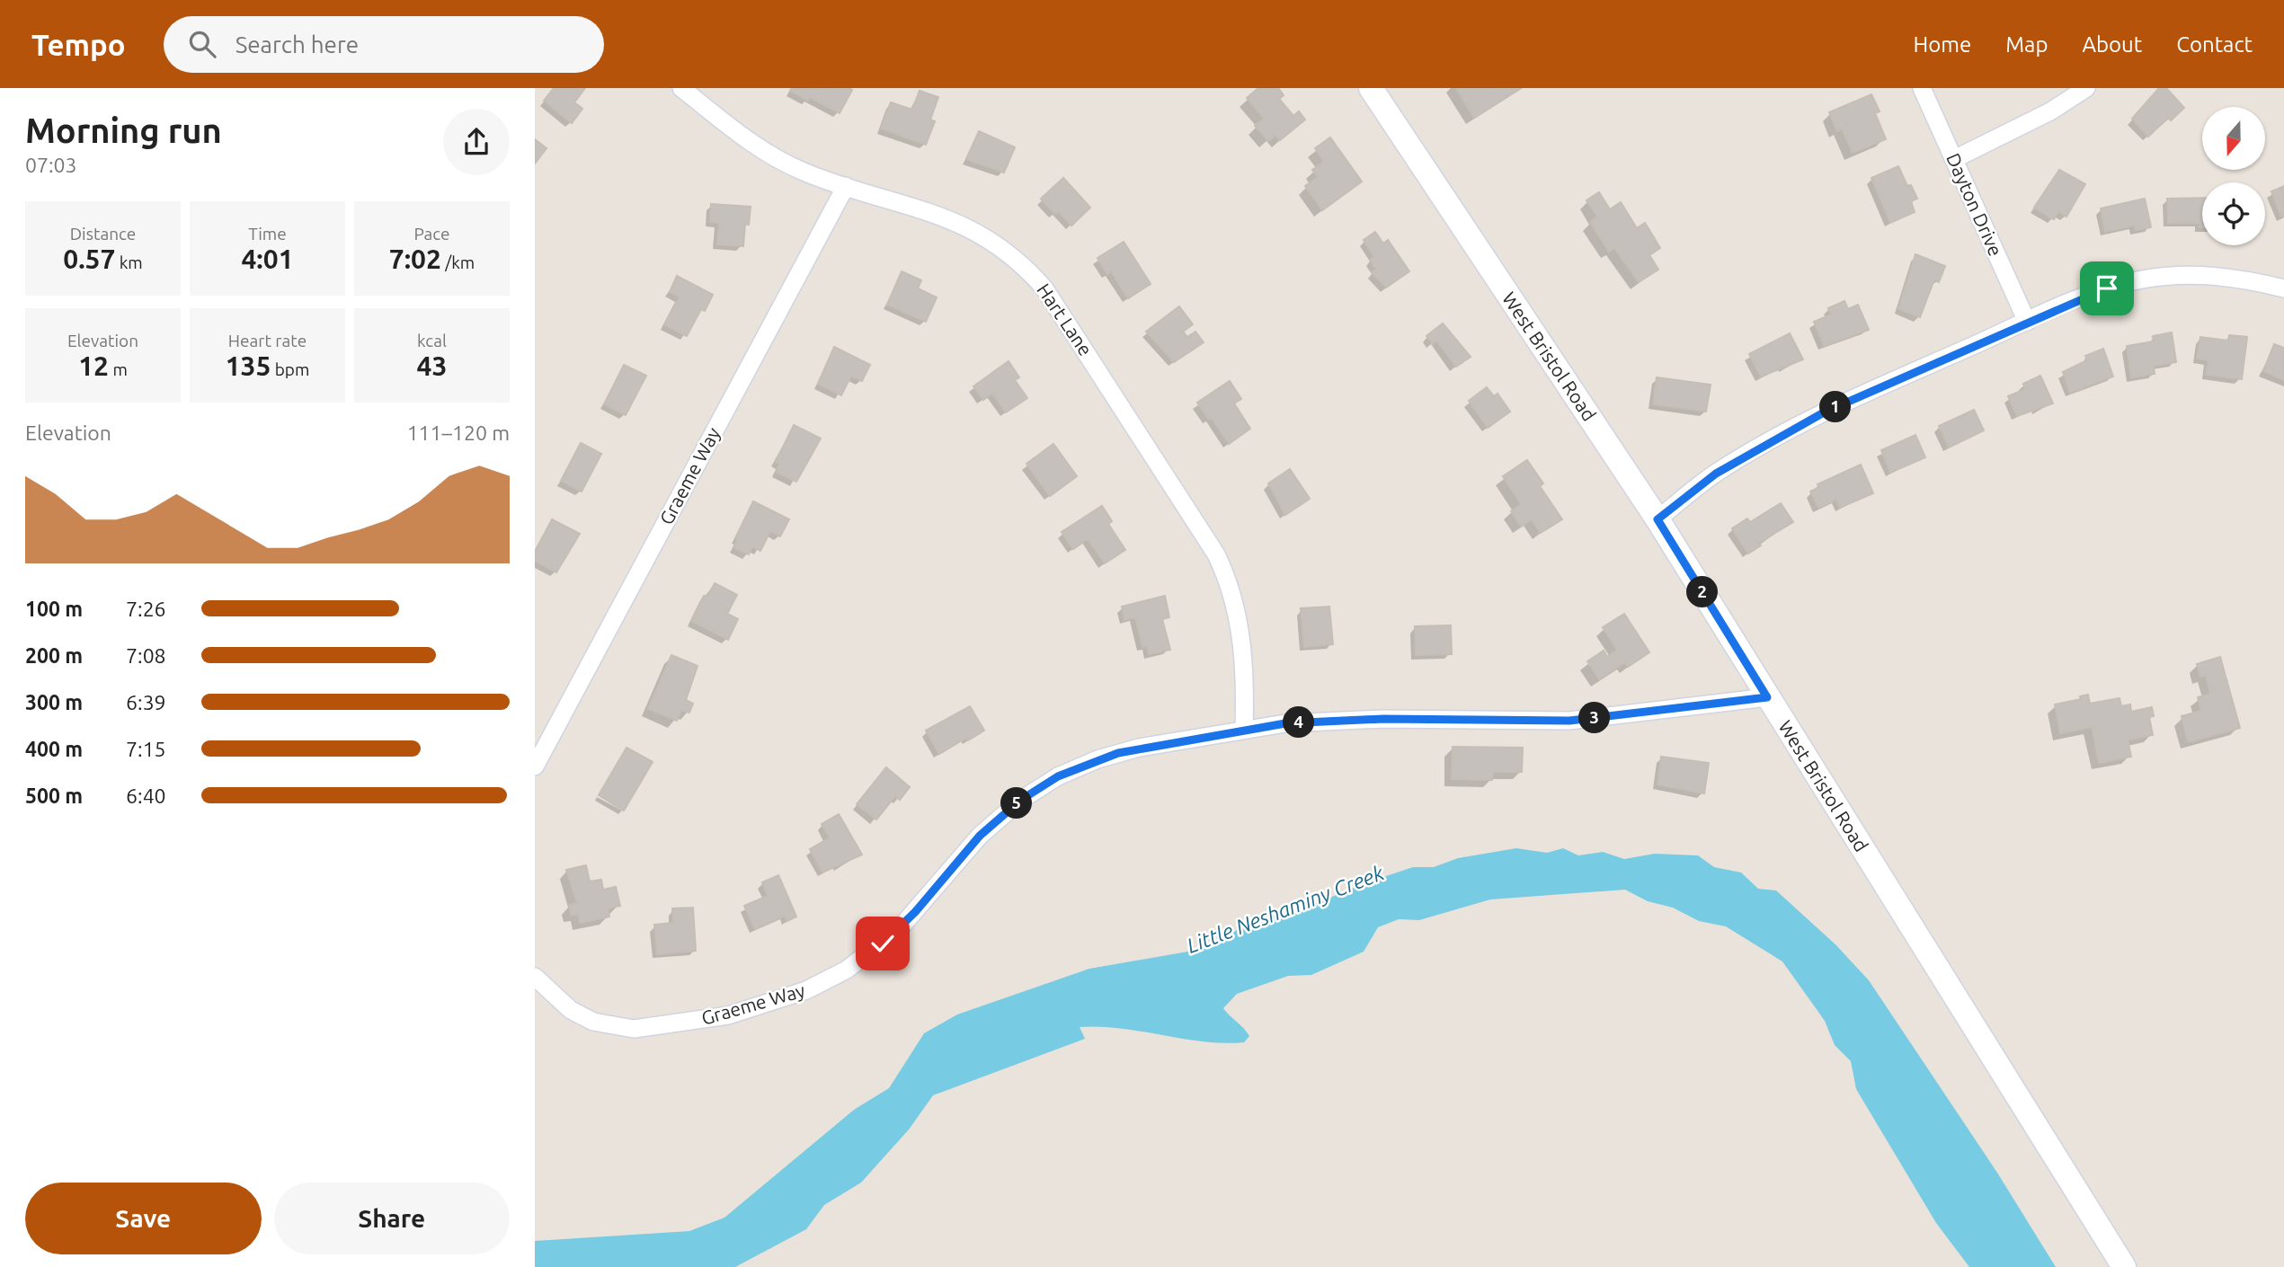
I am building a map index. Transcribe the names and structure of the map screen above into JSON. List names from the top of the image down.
{
  "streets": {
    "main road": ["West Bristol Road"],
    "street": ["Dayton Drive", "Hart Lane", "Graeme Way"]
  },
  "crossings": [
    ["Hart Lane", "Graeme Way"],
    ["West Bristol Road", "Graeme Way"]
  ],
  "water": ["Little Neshaminy Creek"],
  "north": "bottom",
  "page": {
    "header": "Tempo",
    "search": "Search here",
    "nav": [
      "Home",
      "Map",
      "About",
      "Contact"
    ],
    "heading": ["Morning run", "07:03"],
    "stats": [
      ["Distance", "0.57 km"],
      ["Time", "4:01"],
      ["Pace", "7:02 /km"],
      ["Elevation", "12 m"],
      ["Heart rate", "135 bpm"],
      ["kcal", "43"]
    ],
    "pins": [
      "1",
      "2",
      "3",
      "4",
      "5"
    ],
    "chart": ["Elevation", "111–120 m"],
    "list": [
      {
        "name": "100 m",
        "note": "7:26"
      },
      {
        "name": "200 m",
        "note": "7:08"
      },
      {
        "name": "300 m",
        "note": "6:39"
      },
      {
        "name": "400 m",
        "note": "7:15"
      },
      {
        "name": "500 m",
        "note": "6:40"
      }
    ],
    "buttons": ["Save", "Share"]
  }
}
